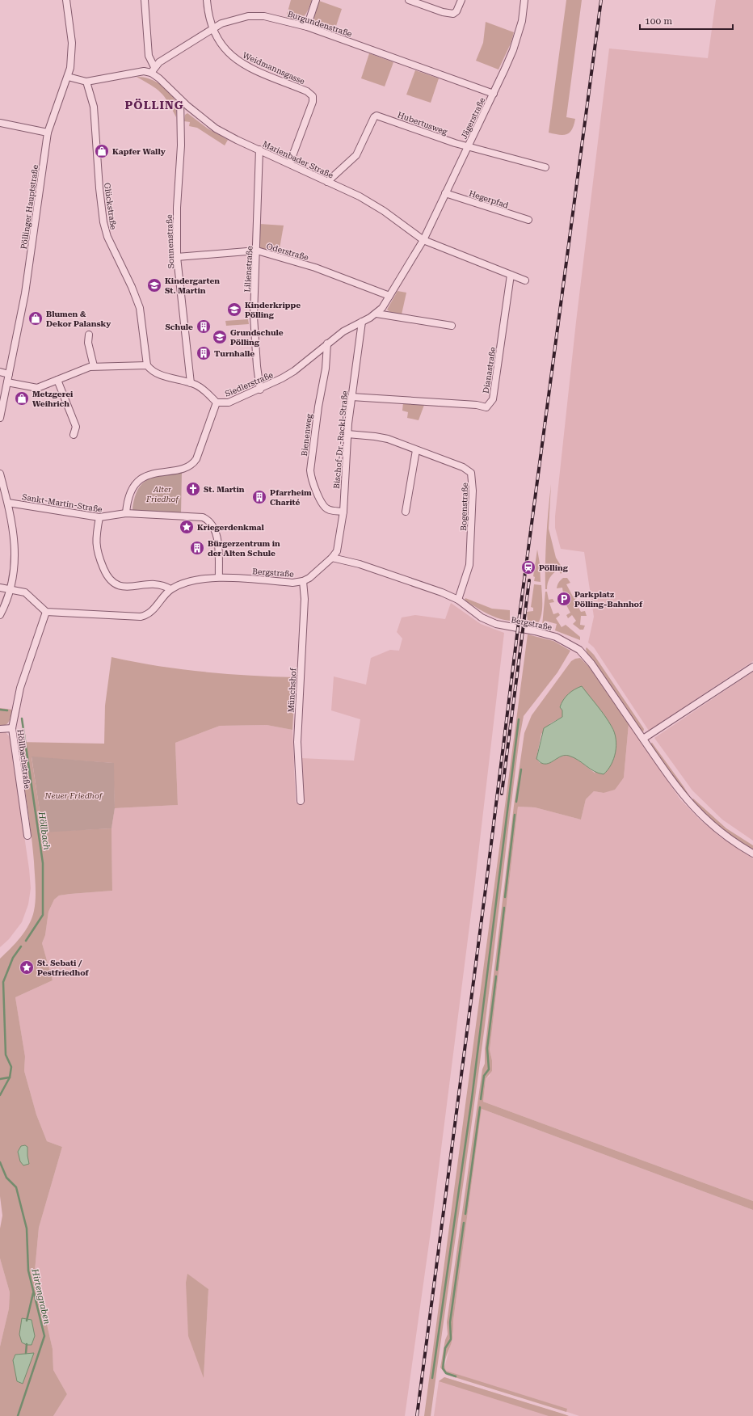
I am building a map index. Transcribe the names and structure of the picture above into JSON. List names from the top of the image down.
{
  "streets": {
    "street": [
      "Burgundenstraße",
      "Weidmannsgasse",
      "Jägerstraße",
      "Hubertusweg",
      "Marienbader Straße",
      "Hegerpfad",
      "Glückstraße",
      "Pöllinger Hauptstraße",
      "Sonnenstraße",
      "Oderstraße",
      "Lilienstraße",
      "Dianastraße",
      "Siedlerstraße",
      "Bienenweg",
      "Bischof-Dr.-Rackl-Straße",
      "Sankt-Martin-Straße",
      "Bogenstraße",
      "Bergstraße",
      "Münchshof",
      "Höllbachstraße"
    ]
  },
  "crossings": [
    ["Burgundenstraße", "Weidmannsgasse"],
    ["Burgundenstraße", "Jägerstraße"],
    ["Burgundenstraße", "Marienbader Straße"],
    ["Weidmannsgasse", "Marienbader Straße"],
    ["Jägerstraße", "Hubertusweg"],
    ["Jägerstraße", "Marienbader Straße"],
    ["Jägerstraße", "Hegerpfad"],
    ["Jägerstraße", "Siedlerstraße"],
    ["Hubertusweg", "Marienbader Straße"],
    ["Marienbader Straße", "Sonnenstraße"],
    ["Marienbader Straße", "Lilienstraße"],
    ["Marienbader Straße", "Dianastraße"],
    ["Marienbader Straße", "Siedlerstraße"],
    ["Glückstraße", "Siedlerstraße"],
    ["Sonnenstraße", "Oderstraße"],
    ["Sonnenstraße", "Siedlerstraße"],
    ["Oderstraße", "Lilienstraße"],
    ["Oderstraße", "Siedlerstraße"],
    ["Lilienstraße", "Siedlerstraße"],
    ["Dianastraße", "Bischof-Dr.-Rackl-Straße"],
    ["Siedlerstraße", "Bienenweg"],
    ["Siedlerstraße", "Bischof-Dr.-Rackl-Straße"],
    ["Bienenweg", "Bischof-Dr.-Rackl-Straße"],
    ["Bischof-Dr.-Rackl-Straße", "Bogenstraße"],
    ["Bischof-Dr.-Rackl-Straße", "Bergstraße"],
    ["Sankt-Martin-Straße", "Bergstraße"],
    ["Bogenstraße", "Bergstraße"],
    ["Bergstraße", "Münchshof"],
    ["Bergstraße", "Höllbachstraße"]
  ],
  "districts": ["PÖLLING"],
  "water": ["Höllbach", "Hirtengraben"],
  "parks": ["Alter Friedhof", "Neuer Friedhof"],
  "places": {
    "shop": ["Kapfer Wally", "Blumen & Dekor Palansky", "Metzgerei Weihrich"],
    "school or university": ["Kindergarten St. Martin", "Kinderkrippe Pölling", "Grundschule Pölling"],
    "building": [
      "Schule",
      "Turnhalle",
      "Pfarrheim Charité",
      "Bürgerzentrum in der Alten Schule"
    ],
    "church": ["St. Martin"],
    "place": ["Kriegerdenkmal", "St. Sebati / Pestfriedhof"],
    "station": ["Pölling"],
    "parking": ["Parkplatz Pölling-Bahnhof"]
  },
  "scale_bar": "100 m"
}
